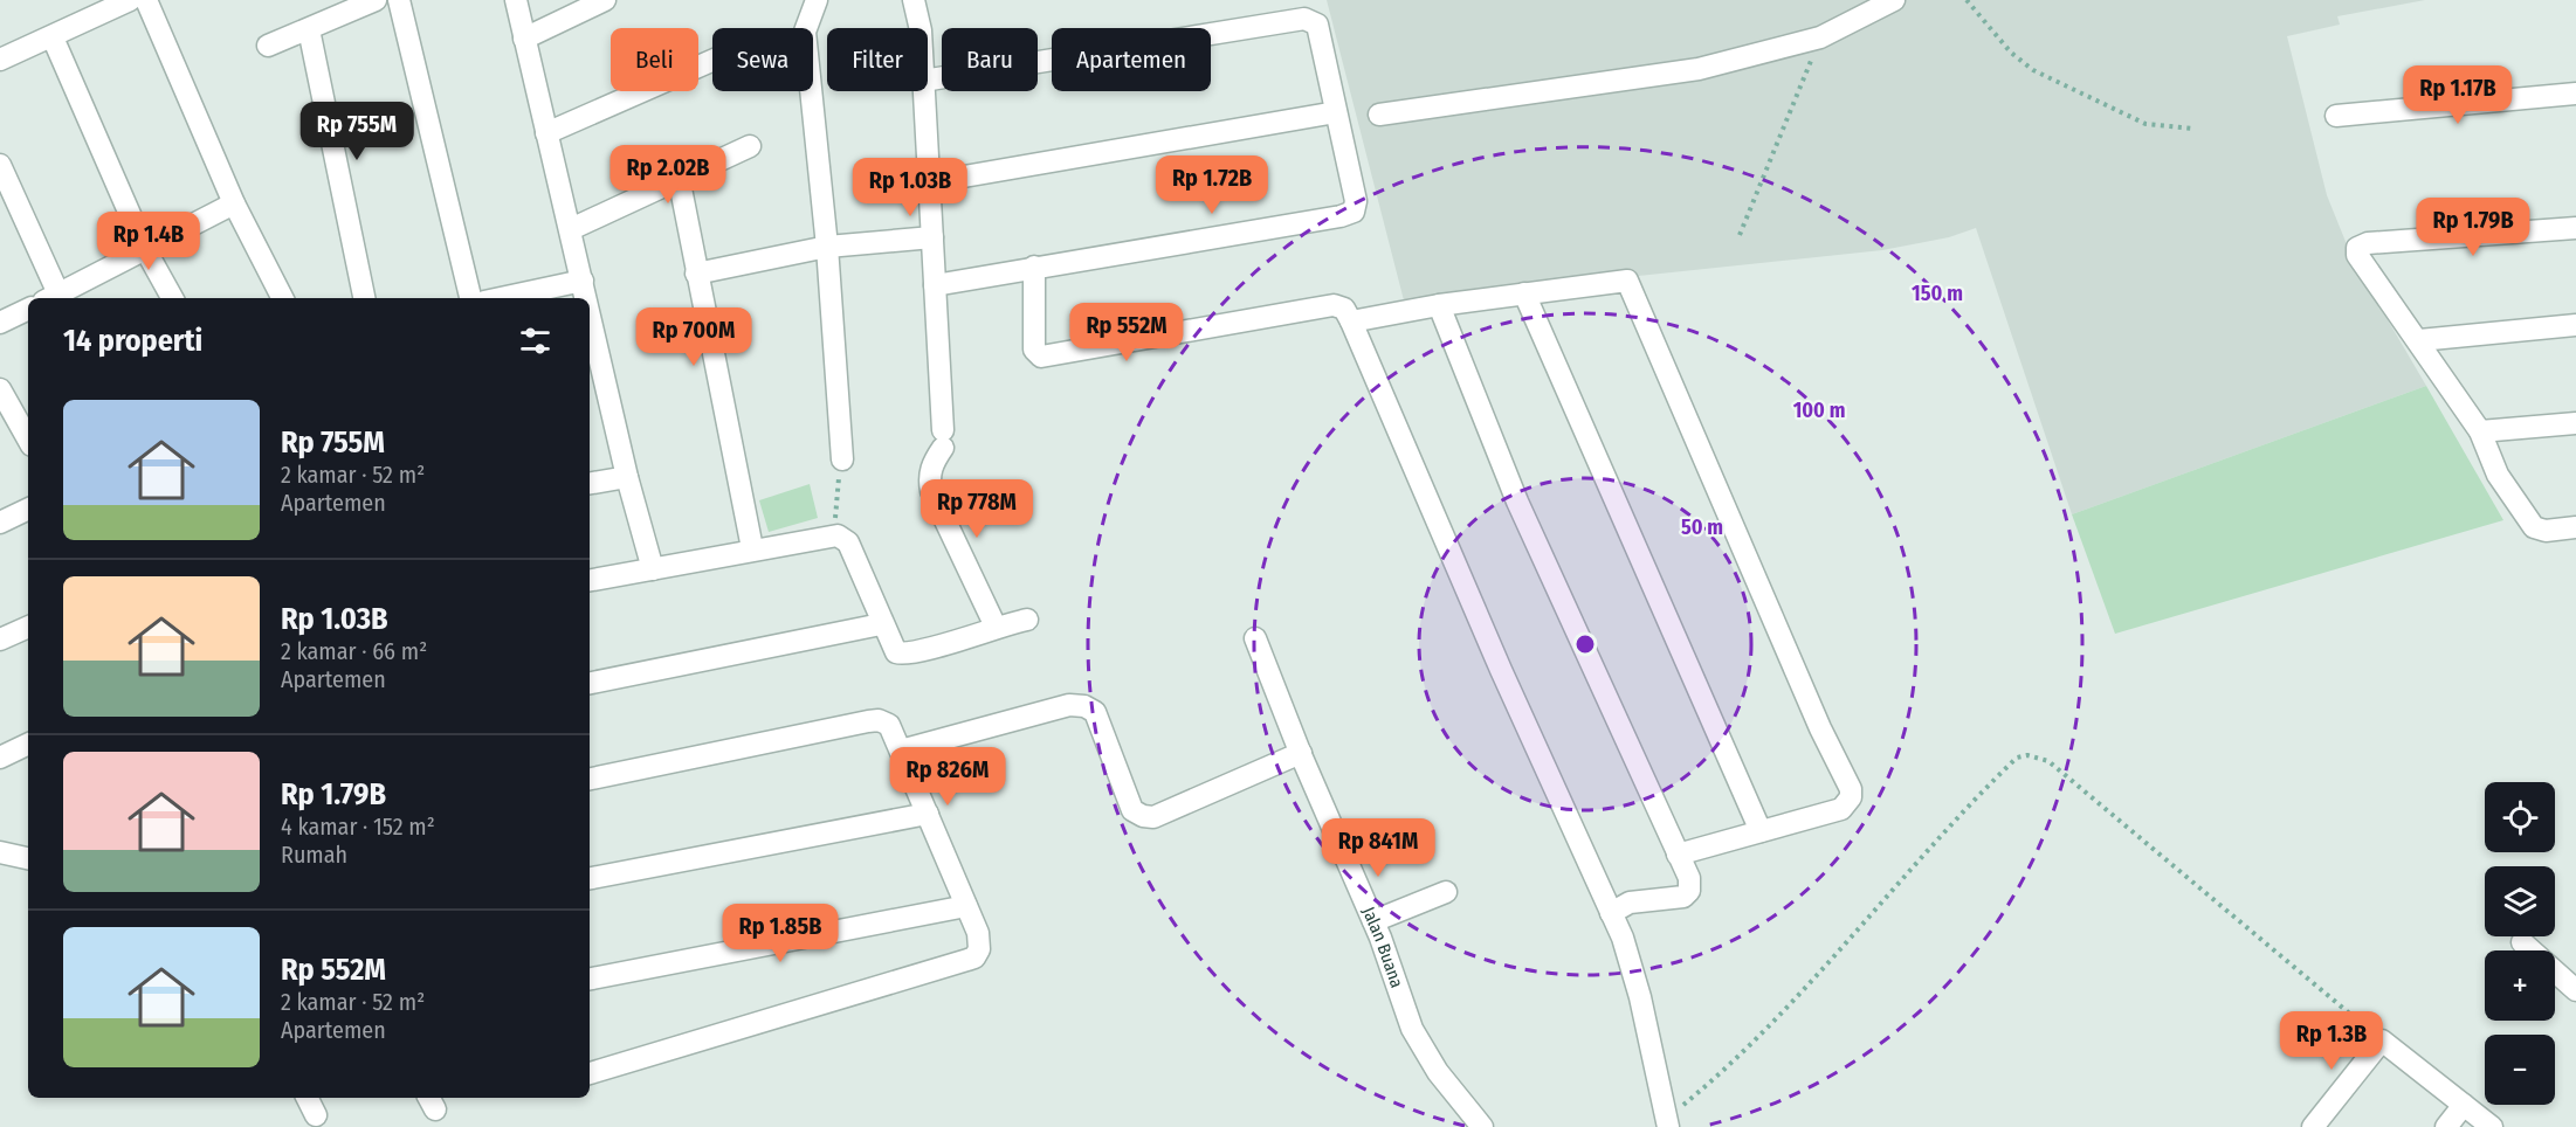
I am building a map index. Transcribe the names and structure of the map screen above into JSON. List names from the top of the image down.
{
  "streets": {
    "street": ["Jalan Buana"]
  },
  "page": {
    "chip": [
      "Beli",
      "Sewa",
      "Filter",
      "Baru",
      "Apartemen"
    ],
    "price": [
      "Rp 1.17B",
      "Rp 755M",
      "Rp 2.02B",
      "Rp 1.72B",
      "Rp 1.03B",
      "Rp 1.79B",
      "Rp 1.4B",
      "Rp 552M",
      "Rp 700M",
      "Rp 778M",
      "Rp 826M",
      "Rp 841M",
      "Rp 1.85B",
      "Rp 1.3B"
    ],
    "heading": "14 properti",
    "list": [
      {
        "name": "Rp 755M",
        "note": "2 kamar · 52 m² · Apartemen"
      },
      {
        "name": "Rp 1.03B",
        "note": "2 kamar · 66 m² · Apartemen"
      },
      {
        "name": "Rp 1.79B",
        "note": "4 kamar · 152 m² · Rumah"
      },
      {
        "name": "Rp 552M",
        "note": "2 kamar · 52 m² · Apartemen"
      }
    ],
    "map_buttons": ["+", "−"]
  },
  "rings": ["150 m", "100 m", "50 m"]
}
